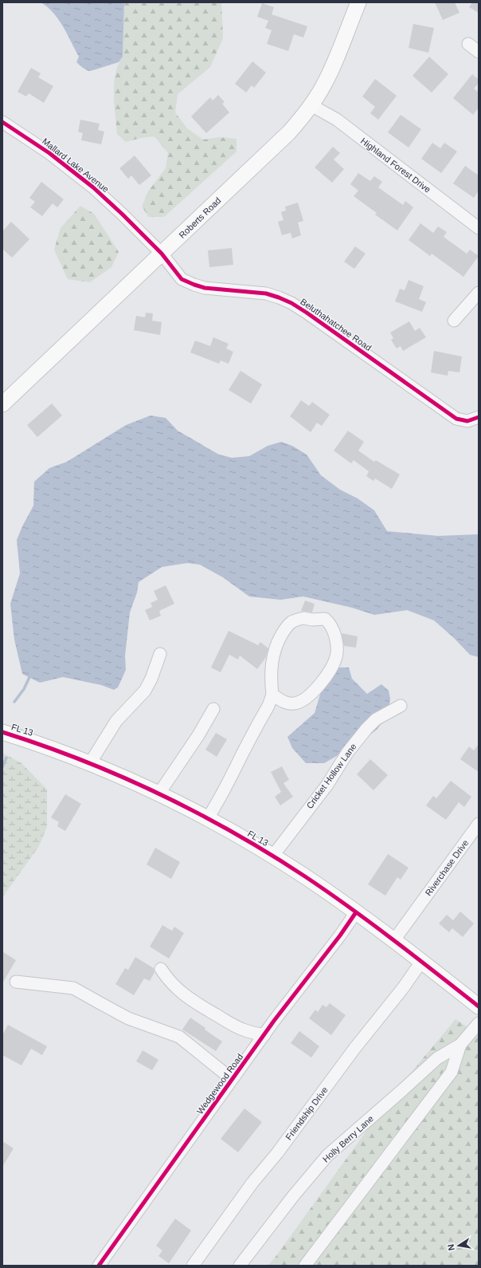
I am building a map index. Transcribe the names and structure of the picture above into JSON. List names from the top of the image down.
{
  "streets": {
    "main road": ["Roberts Road", "FL 13"],
    "street": [
      "Mallard Lake Avenue",
      "Highland Forest Drive",
      "Beluthahatchee Road",
      "Cricket Hollow Lane",
      "Riverchase Drive",
      "Wedgewood Road",
      "Friendship Drive",
      "Holly Berry Lane"
    ]
  },
  "crossings": [
    ["Mallard Lake Avenue", "Roberts Road"],
    ["Mallard Lake Avenue", "Beluthahatchee Road"],
    ["Highland Forest Drive", "Roberts Road"],
    ["Roberts Road", "Beluthahatchee Road"],
    ["FL 13", "Cricket Hollow Lane"],
    ["FL 13", "Riverchase Drive"],
    ["FL 13", "Wedgewood Road"],
    ["FL 13", "Friendship Drive"]
  ],
  "north": "left"
}
